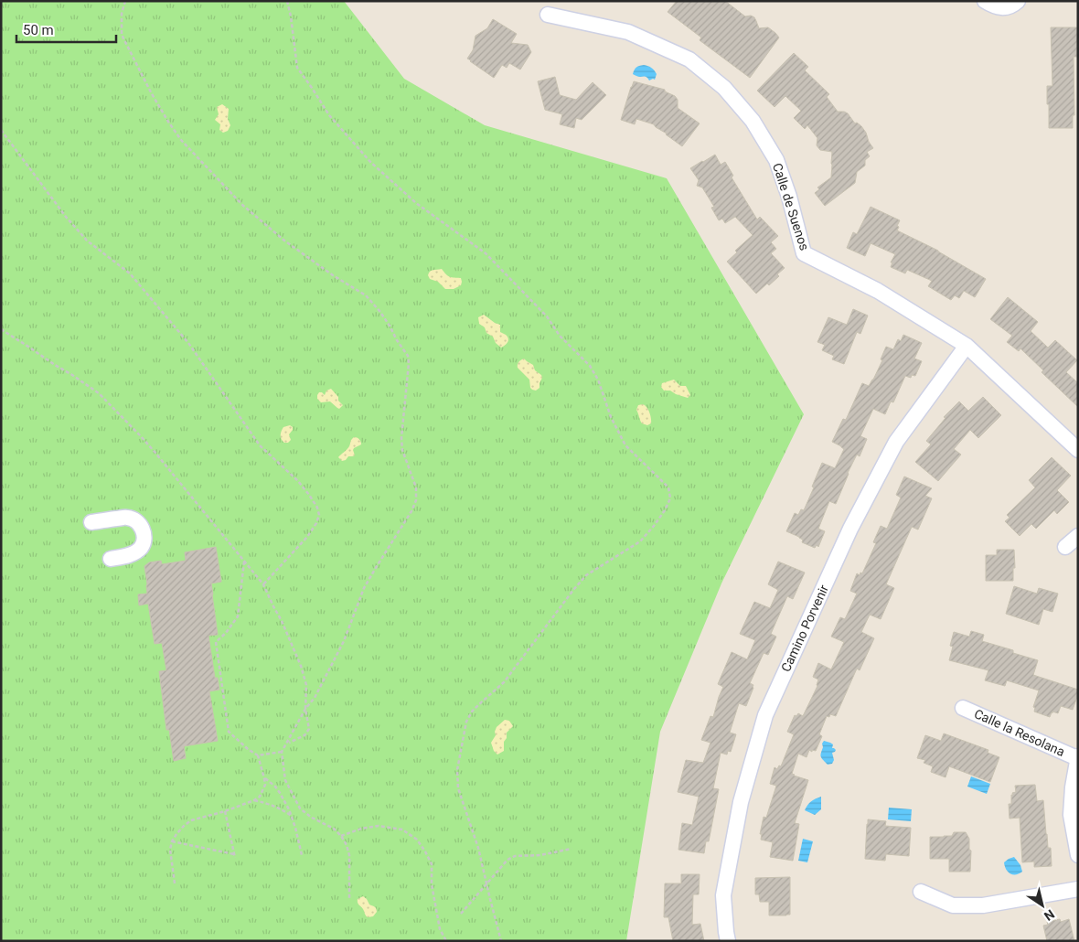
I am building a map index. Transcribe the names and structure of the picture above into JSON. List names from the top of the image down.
{
  "streets": {
    "street": ["Calle de Suenos", "Camino Porvenir", "Calle la Resolana"]
  },
  "crossings": [
    ["Calle de Suenos", "Camino Porvenir"]
  ],
  "scale_bar": "50 m",
  "north": "bottom right"
}
